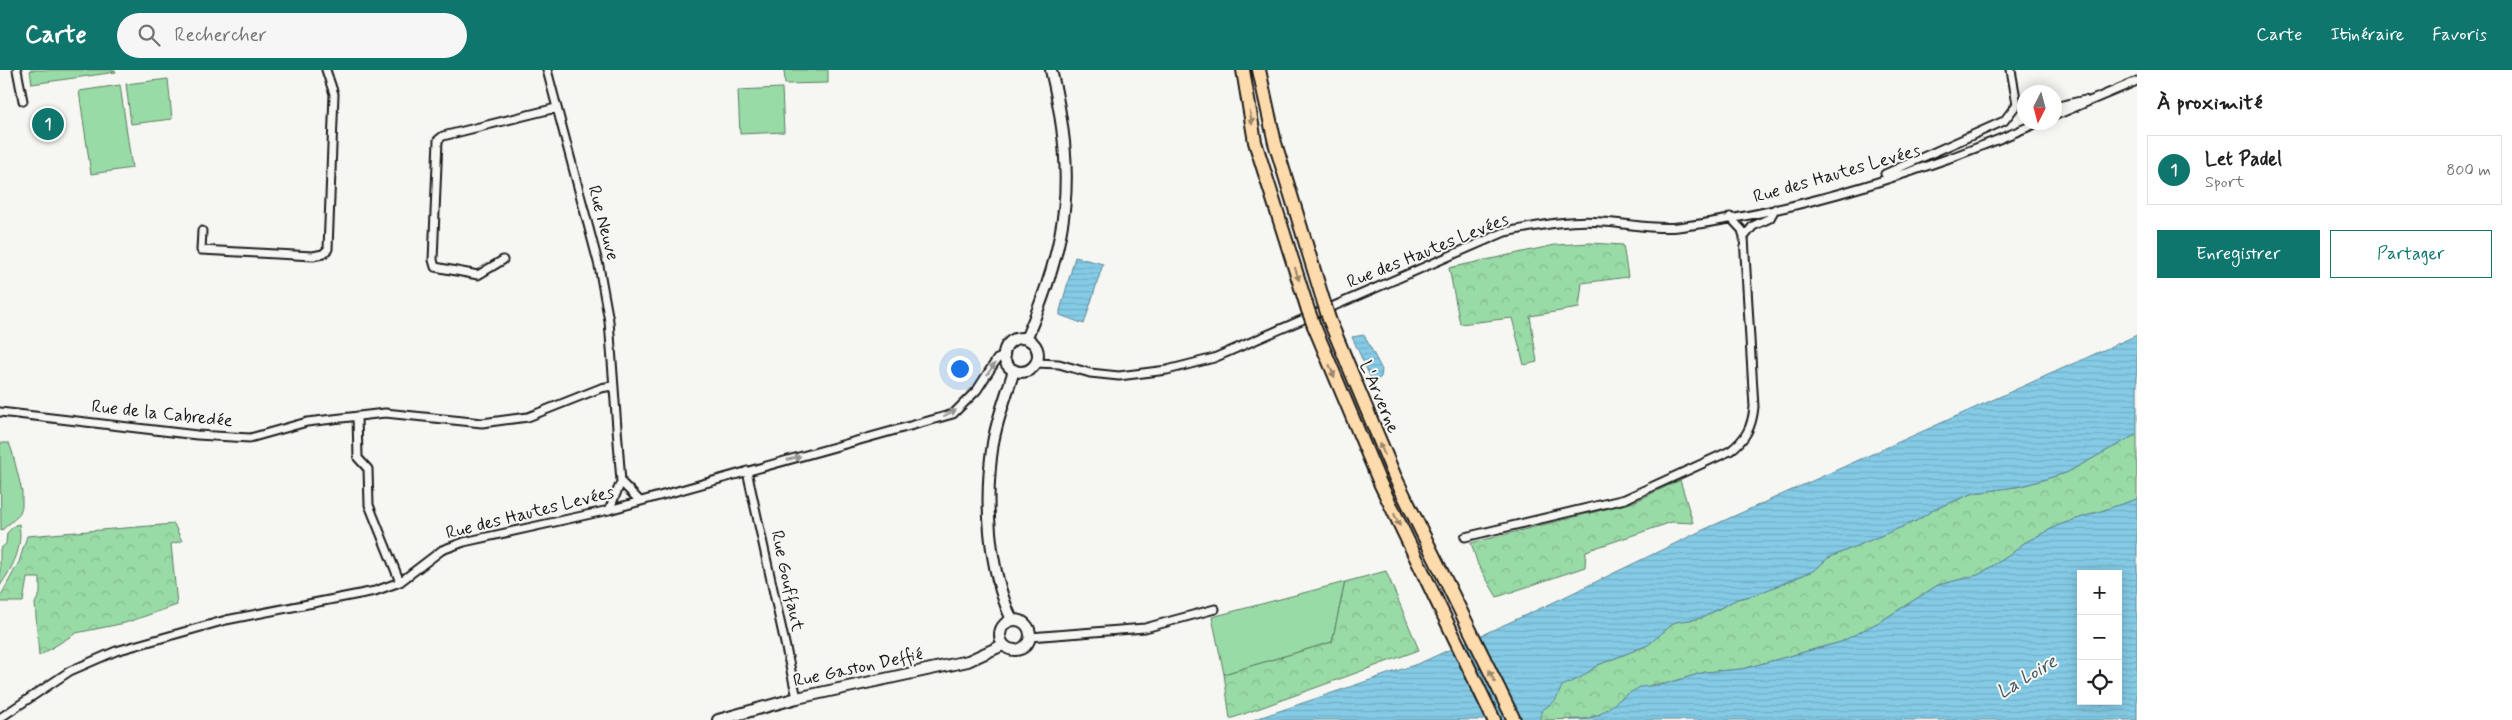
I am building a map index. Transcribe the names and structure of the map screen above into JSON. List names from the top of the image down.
{
  "streets": {
    "highway": ["L'Arverne"],
    "main road": ["Rue Gaston Deffié"],
    "street": [
      "Rue des Hautes Levées",
      "Rue Neuve",
      "Rue de la Cabredée",
      "Rue Gouffaut"
    ]
  },
  "crossings": [
    ["Rue des Hautes Levées", "Rue Gouffaut"],
    ["Rue Neuve", "Rue de la Cabredée"],
    ["Rue Gouffaut", "Rue Gaston Deffié"]
  ],
  "water": ["La Loire"],
  "north": "bottom",
  "page": {
    "header": "Carte",
    "search": "Rechercher",
    "nav": ["Carte", "Itinéraire", "Favoris"],
    "heading": "À proximité",
    "pins": "1",
    "list": [
      {
        "mark": "1",
        "name": "Let Padel",
        "note": "Sport",
        "value": "800 m"
      }
    ],
    "buttons": ["Enregistrer", "Partager"],
    "map_buttons": ["+", "−"]
  }
}
